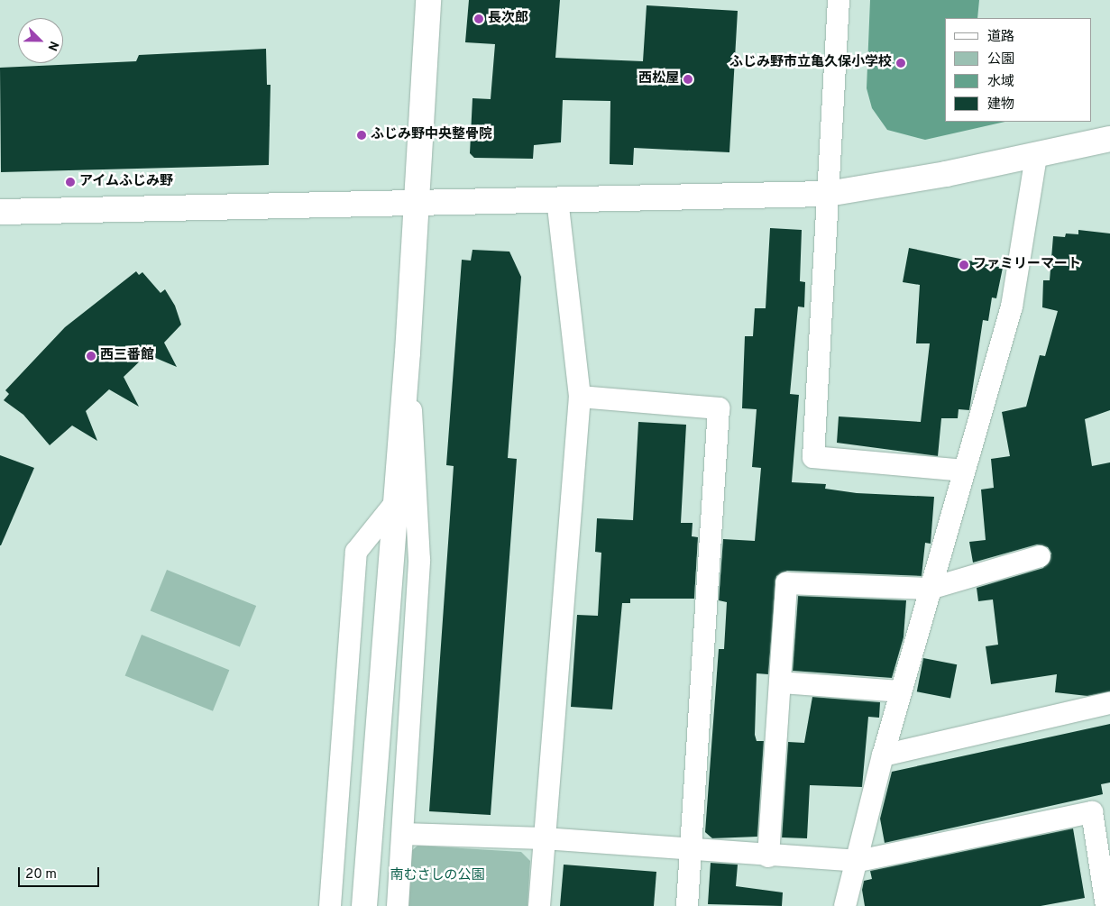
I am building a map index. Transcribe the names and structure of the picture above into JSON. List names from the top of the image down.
{
  "parks": ["南むさしの公園"],
  "places": [
    "長次郎",
    "ふじみ野市立亀久保小学校",
    "西松屋",
    "ふじみ野中央整骨院",
    "アイムふじみ野",
    "ファミリーマート",
    "西三番館"
  ],
  "legend": [
    "道路",
    "公園",
    "水域",
    "建物"
  ],
  "scale_bar": "20 m",
  "north": "bottom right"
}
